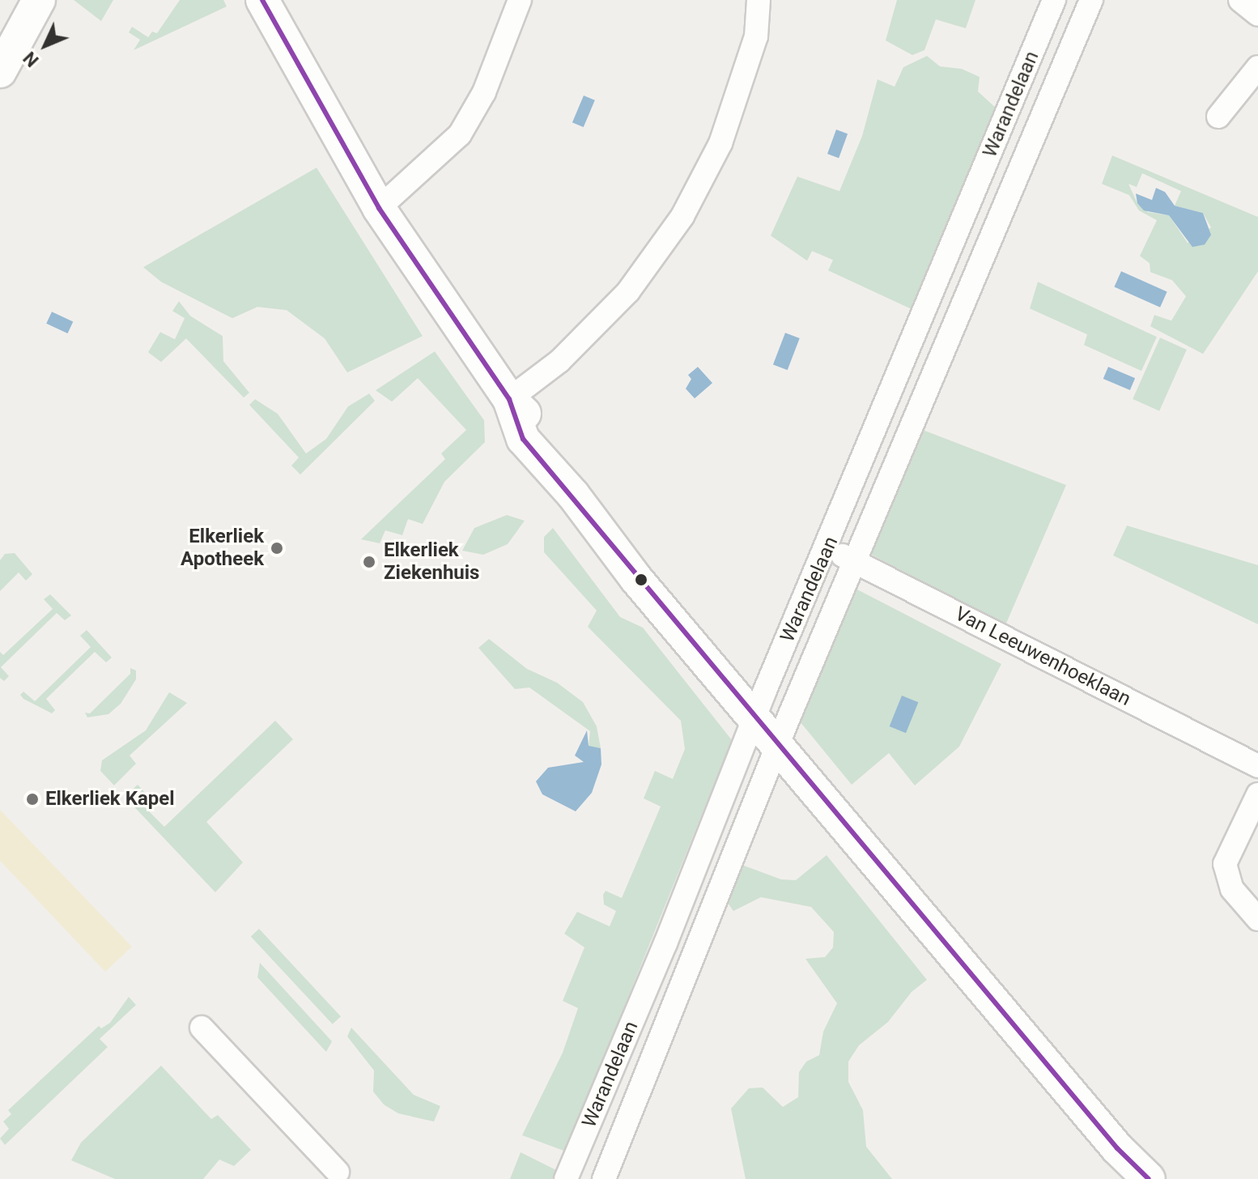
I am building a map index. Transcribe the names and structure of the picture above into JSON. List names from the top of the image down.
{
  "streets": {
    "street": ["Warandelaan", "Van Leeuwenhoeklaan"]
  },
  "crossings": [
    ["Warandelaan", "Van Leeuwenhoeklaan"]
  ],
  "places": ["Elkerliek Apotheek", "Elkerliek Ziekenhuis", "Elkerliek Kapel"],
  "north": "bottom left"
}
